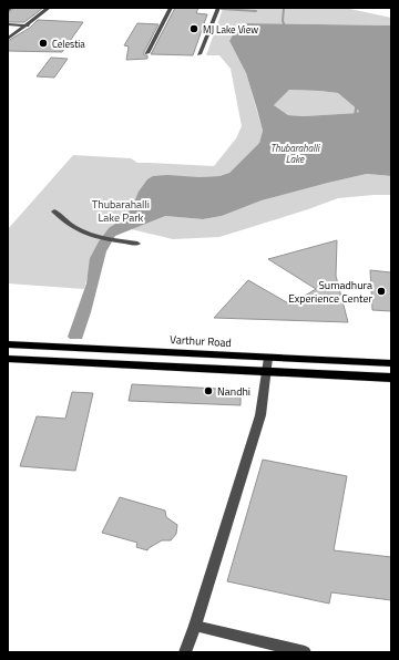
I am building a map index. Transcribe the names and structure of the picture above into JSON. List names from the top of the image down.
{
  "streets": {
    "main road": ["Varthur Road"]
  },
  "water": ["Thubarahalli Lake"],
  "parks": ["Thubarahalli Lake Park"],
  "places": [
    "MJ Lake View",
    "Celestia",
    "Sumadhura Experience Center",
    "Nandhi"
  ]
}
